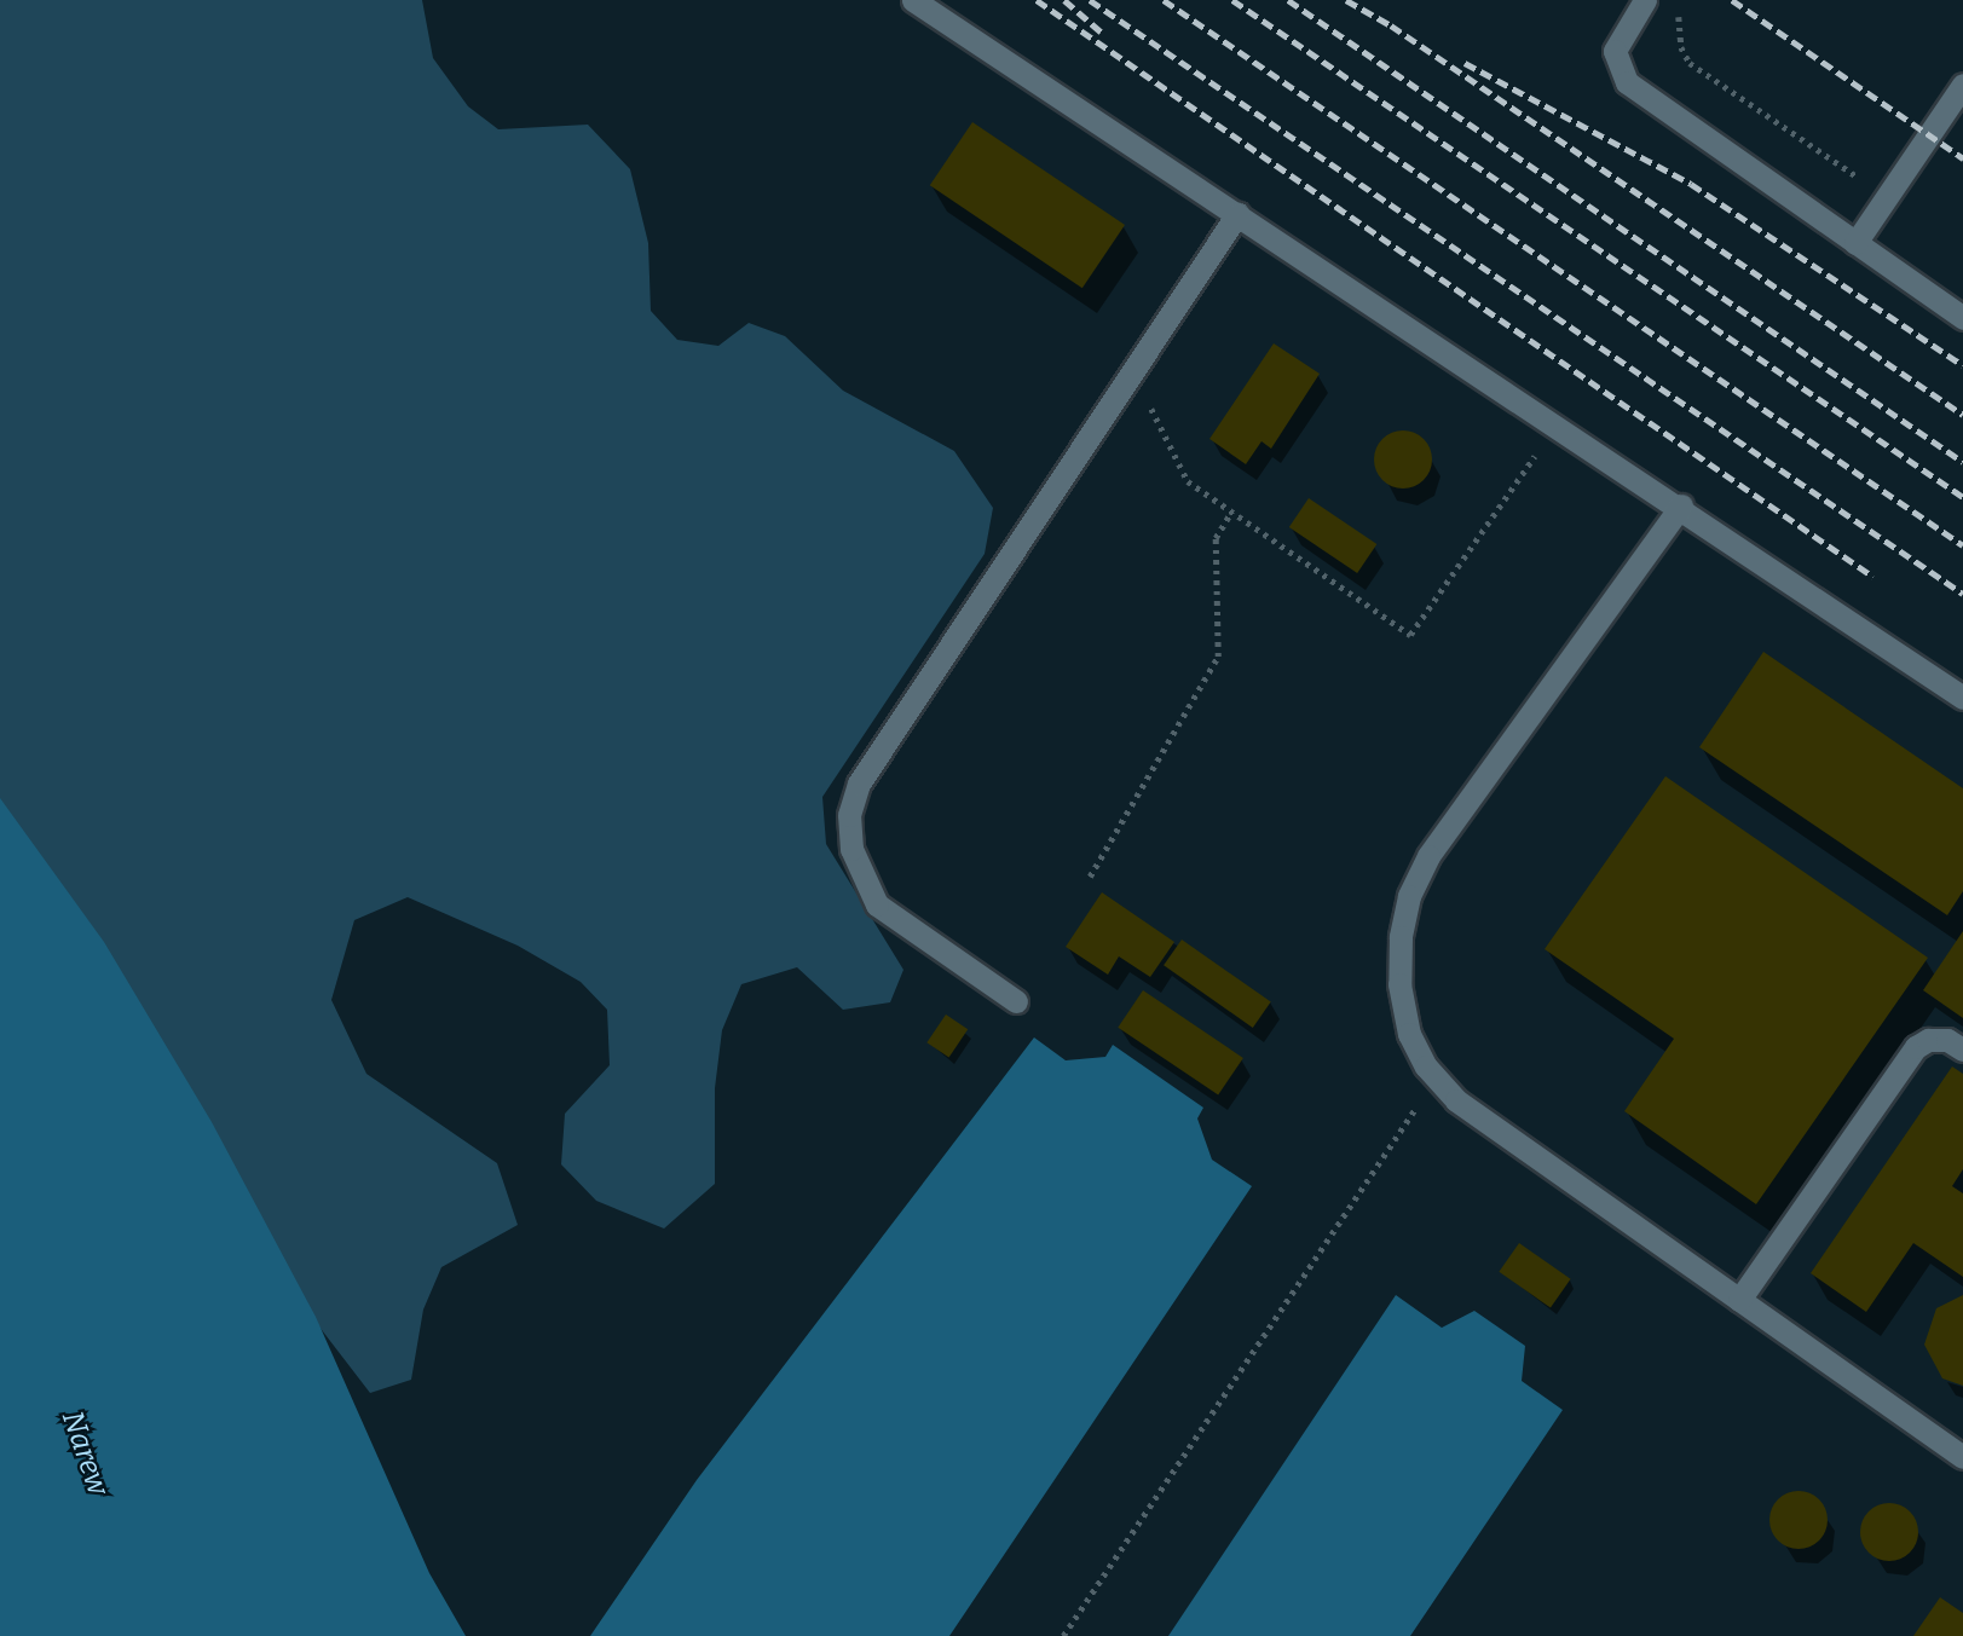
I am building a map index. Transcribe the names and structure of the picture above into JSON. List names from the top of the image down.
{
  "water": ["Narew"]
}
